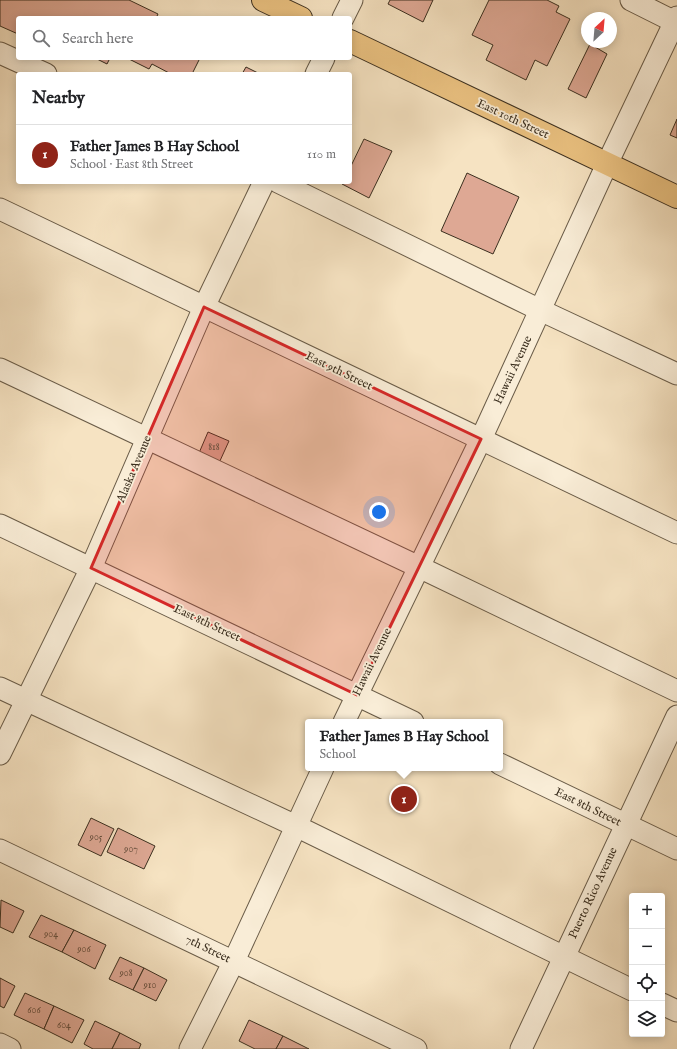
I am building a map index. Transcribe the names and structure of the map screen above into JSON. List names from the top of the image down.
{
  "streets": {
    "main road": ["East 10th Street"],
    "street": [
      "Hawaii Avenue",
      "East 9th Street",
      "Alaska Avenue",
      "East 8th Street",
      "Puerto Rico Avenue",
      "7th Street"
    ]
  },
  "crossings": [
    ["East 10th Street", "Hawaii Avenue"],
    ["Hawaii Avenue", "East 9th Street"],
    ["Hawaii Avenue", "East 8th Street"],
    ["East 9th Street", "Alaska Avenue"],
    ["Alaska Avenue", "East 8th Street"],
    ["East 8th Street", "Puerto Rico Avenue"]
  ],
  "house_numbers": [
    "818",
    "905",
    "907",
    "904",
    "906",
    "908",
    "910",
    "606",
    "604"
  ],
  "north": "top right",
  "page": {
    "search": "Search here",
    "heading": "Nearby",
    "list": [
      {
        "mark": "1",
        "name": "Father James B Hay School",
        "note": "School · East 8th Street",
        "value": "110 m"
      }
    ],
    "popup": ["Father James B Hay School", "School"],
    "pins": "1",
    "map_buttons": ["+", "−"]
  }
}
